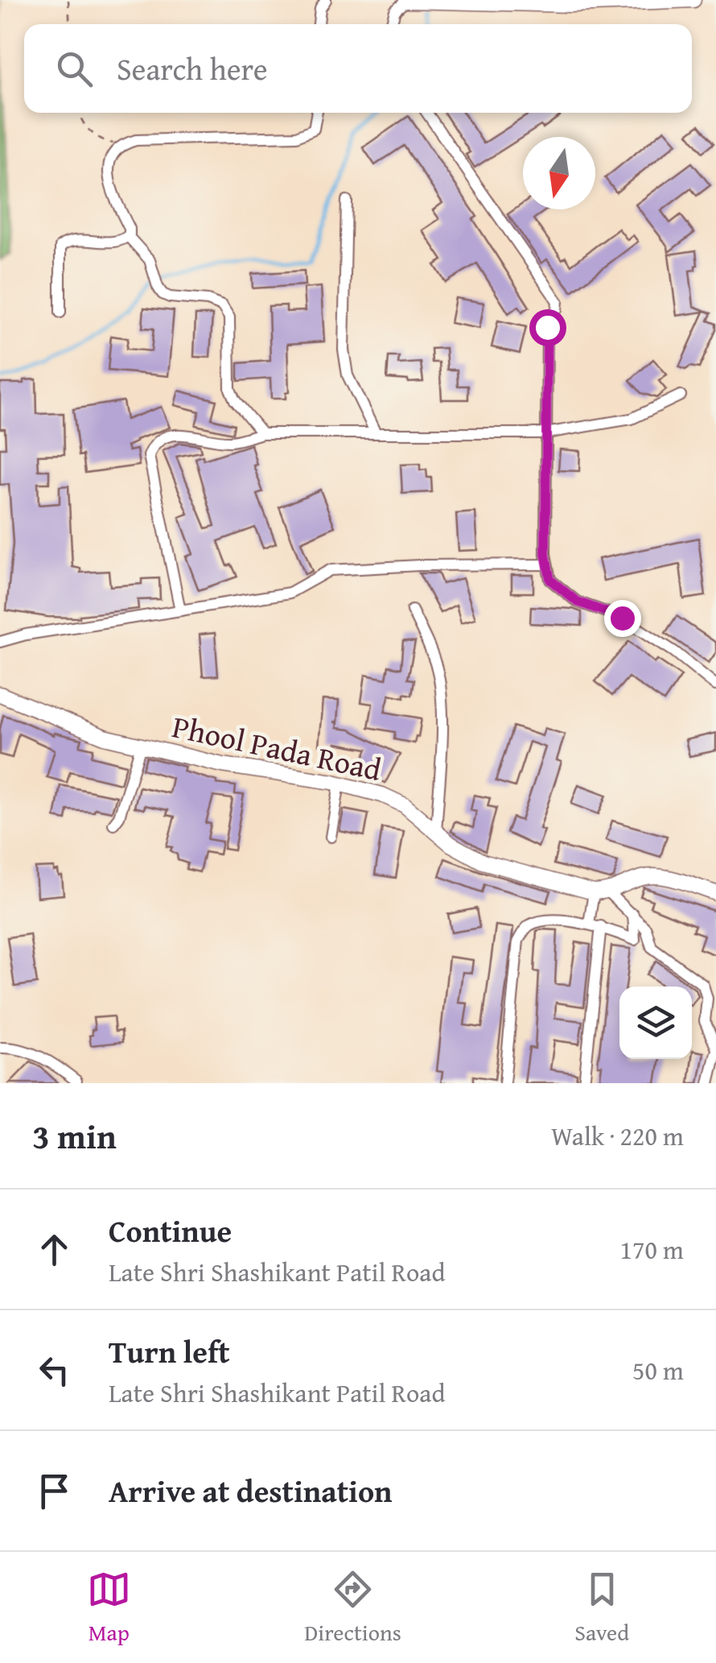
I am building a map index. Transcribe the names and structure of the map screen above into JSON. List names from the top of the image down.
{
  "streets": {
    "street": ["Phool Pada Road"]
  },
  "north": "bottom",
  "page": {
    "search": "Search here",
    "heading": ["3 min", "Walk · 220 m"],
    "list": [
      ["Continue", "Late Shri Shashikant Patil Road", "170 m"],
      ["Turn left", "Late Shri Shashikant Patil Road", "50 m"],
      "Arrive at destination"
    ],
    "nav": ["Map", "Directions", "Saved"]
  }
}
